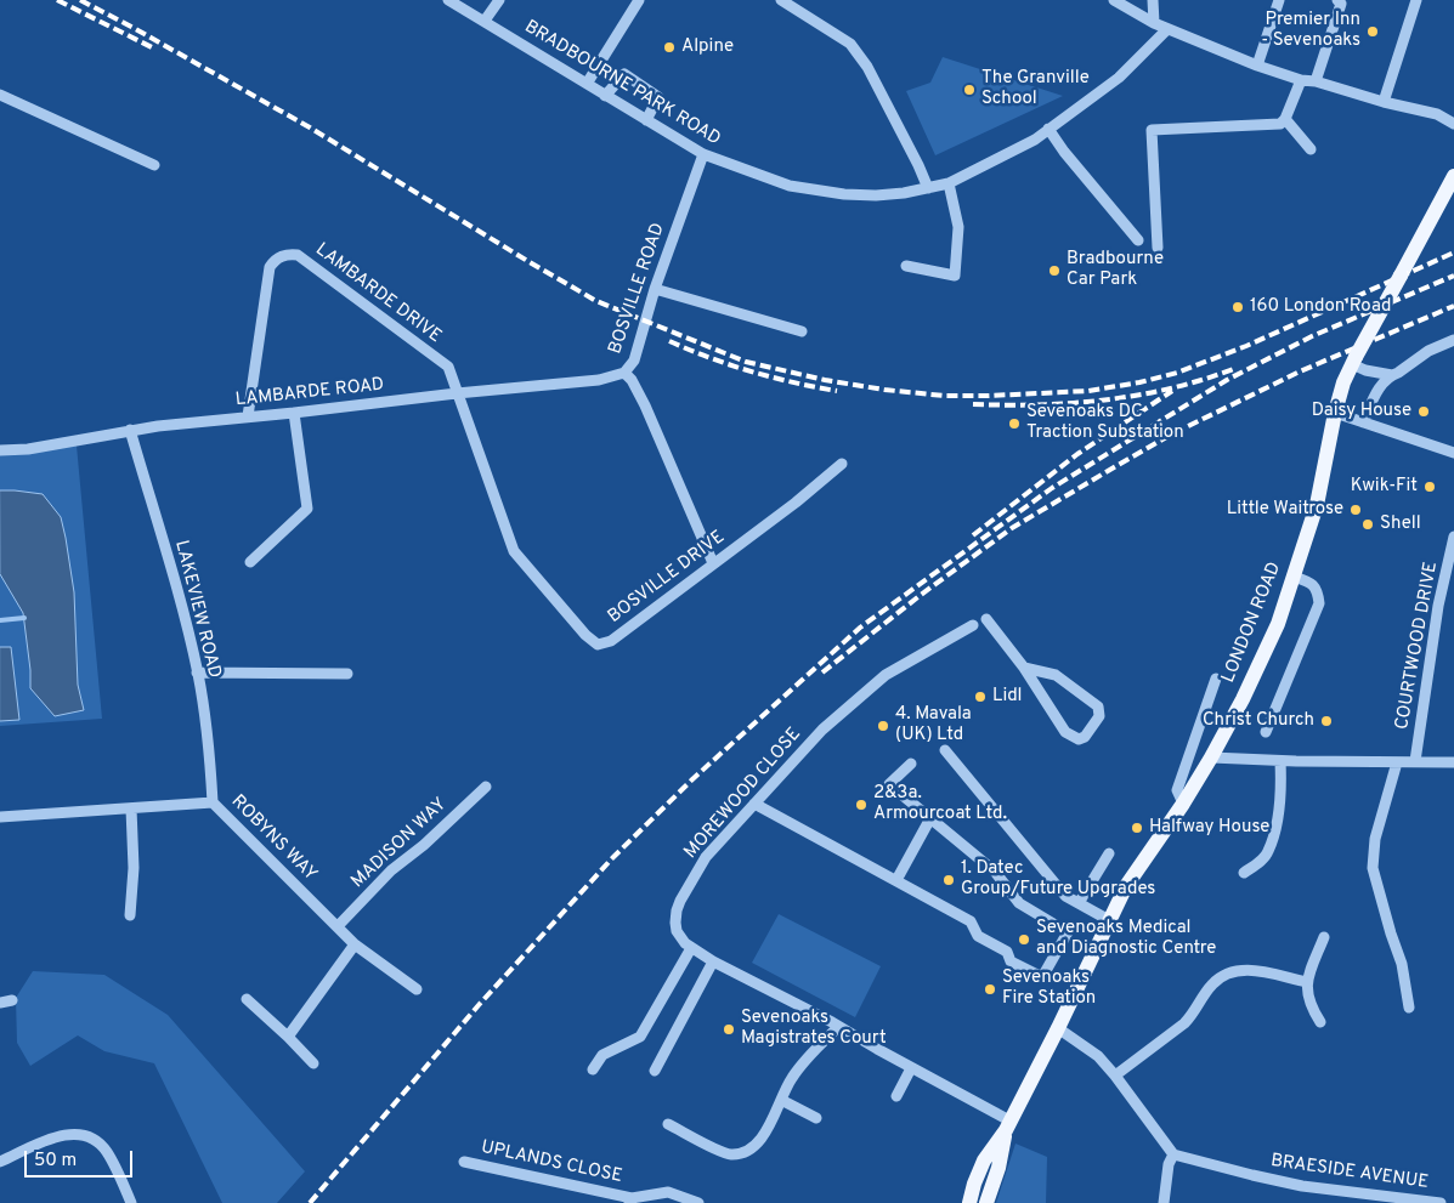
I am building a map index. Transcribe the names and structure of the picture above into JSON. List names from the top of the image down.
{
  "streets": {
    "main road": ["LONDON ROAD"],
    "street": [
      "BRADBOURNE PARK ROAD",
      "BOSVILLE ROAD",
      "LAMBARDE DRIVE",
      "LAMBARDE ROAD",
      "BOSVILLE DRIVE",
      "LAKEVIEW ROAD",
      "COURTWOOD DRIVE",
      "MOREWOOD CLOSE",
      "ROBYNS WAY",
      "MADISON WAY",
      "UPLANDS CLOSE",
      "BRAESIDE AVENUE"
    ]
  },
  "crossings": [
    ["BRADBOURNE PARK ROAD", "BOSVILLE ROAD"],
    ["BOSVILLE ROAD", "LAMBARDE ROAD"],
    ["BOSVILLE ROAD", "BOSVILLE DRIVE"],
    ["LAMBARDE DRIVE", "LAMBARDE ROAD"],
    ["LAMBARDE DRIVE", "BOSVILLE DRIVE"],
    ["LAMBARDE ROAD", "BOSVILLE DRIVE"],
    ["LAMBARDE ROAD", "LAKEVIEW ROAD"],
    ["LAKEVIEW ROAD", "ROBYNS WAY"],
    ["LONDON ROAD", "MOREWOOD CLOSE"],
    ["ROBYNS WAY", "MADISON WAY"]
  ],
  "places": [
    "Premier Inn - Sevenoaks",
    "Alpine",
    "The Granville School",
    "Bradbourne Car Park",
    "160 London Road",
    "Daisy House",
    "Sevenoaks DC Traction Substation",
    "Kwik-Fit",
    "Little Waitrose",
    "Shell",
    "Lidl",
    "Christ Church",
    "4. Mavala (UK) Ltd",
    "2&3a. Armourcoat Ltd.",
    "Halfway House",
    "1. Datec Group/Future Upgrades",
    "Sevenoaks Medical and Diagnostic Centre",
    "Sevenoaks Fire Station",
    "Sevenoaks Magistrates Court"
  ],
  "scale_bar": "50 m"
}
